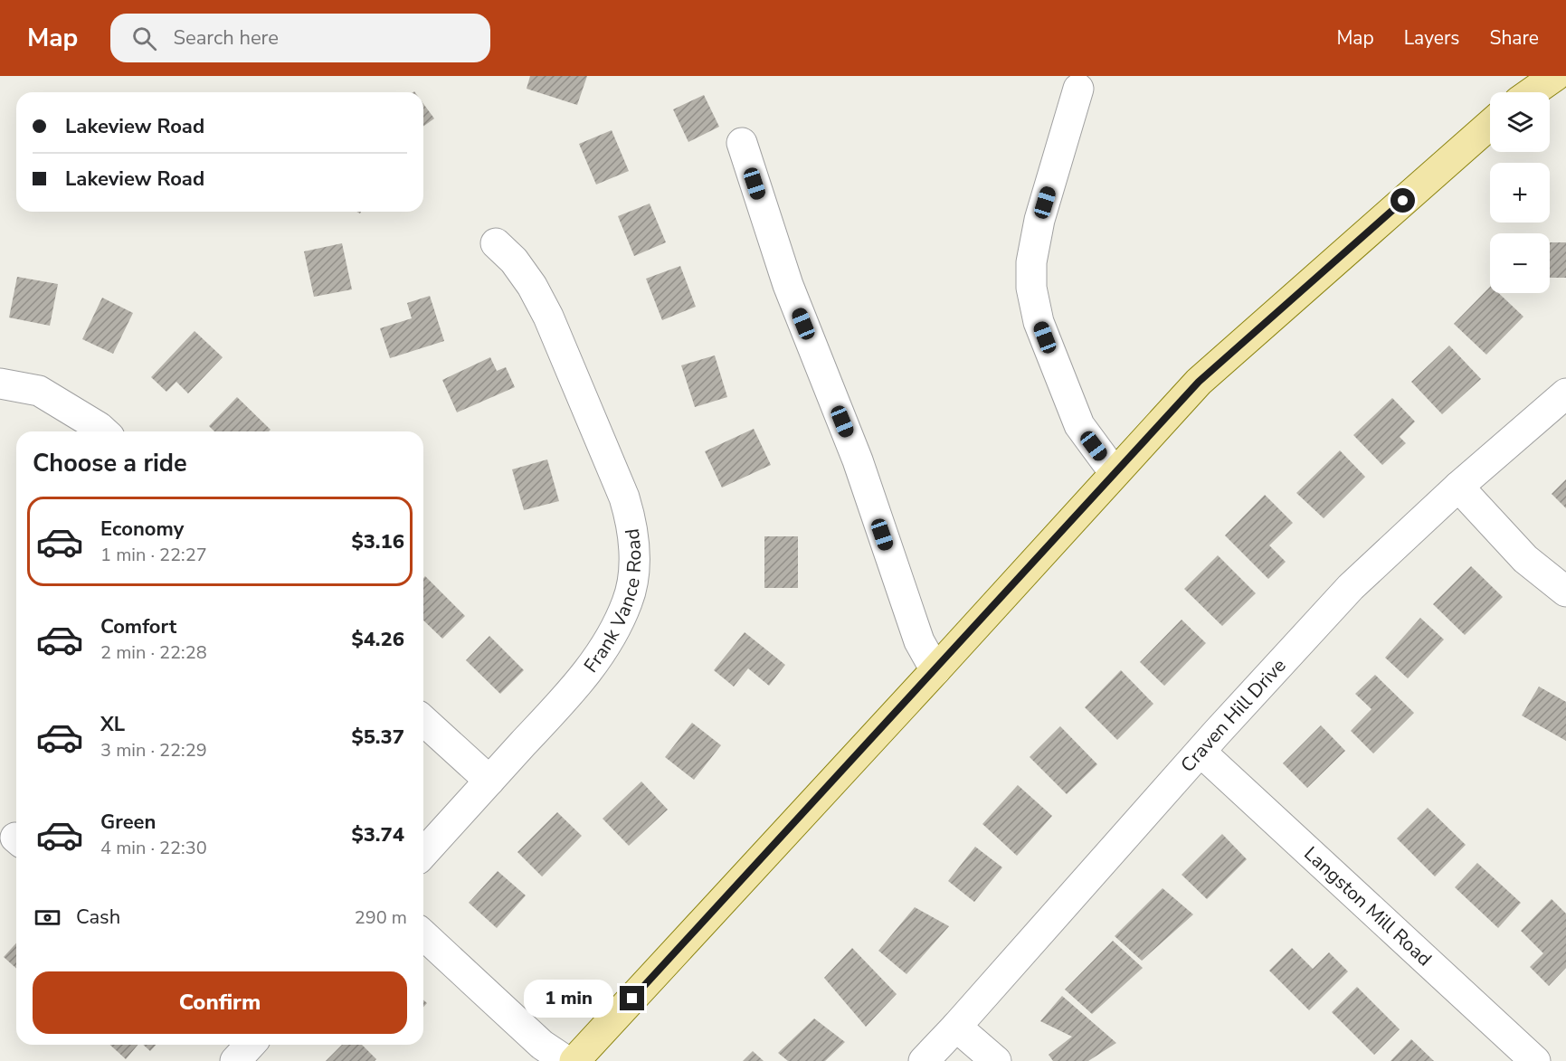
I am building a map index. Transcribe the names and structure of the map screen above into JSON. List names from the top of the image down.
{
  "streets": {
    "street": ["Frank Vance Road", "Craven Hill Drive", "Langston Mill Road"]
  },
  "crossings": [
    ["Craven Hill Drive", "Langston Mill Road"]
  ],
  "page": {
    "header": "Map",
    "search": "Search here",
    "nav": ["Map", "Layers", "Share"],
    "map_buttons": ["+", "−"],
    "banner": ["Lakeview Road", "Lakeview Road"],
    "heading": "Choose a ride",
    "list": [
      {
        "name": "Economy",
        "note": "1 min · 22:27",
        "value": "$3.16"
      },
      {
        "name": "Comfort",
        "note": "2 min · 22:28",
        "value": "$4.26"
      },
      {
        "name": "XL",
        "note": "3 min · 22:29",
        "value": "$5.37"
      },
      {
        "name": "Green",
        "note": "4 min · 22:30",
        "value": "$3.74"
      }
    ],
    "pay": ["Cash", "290 m"],
    "buttons": "Confirm",
    "bubble": "1 min"
  }
}
